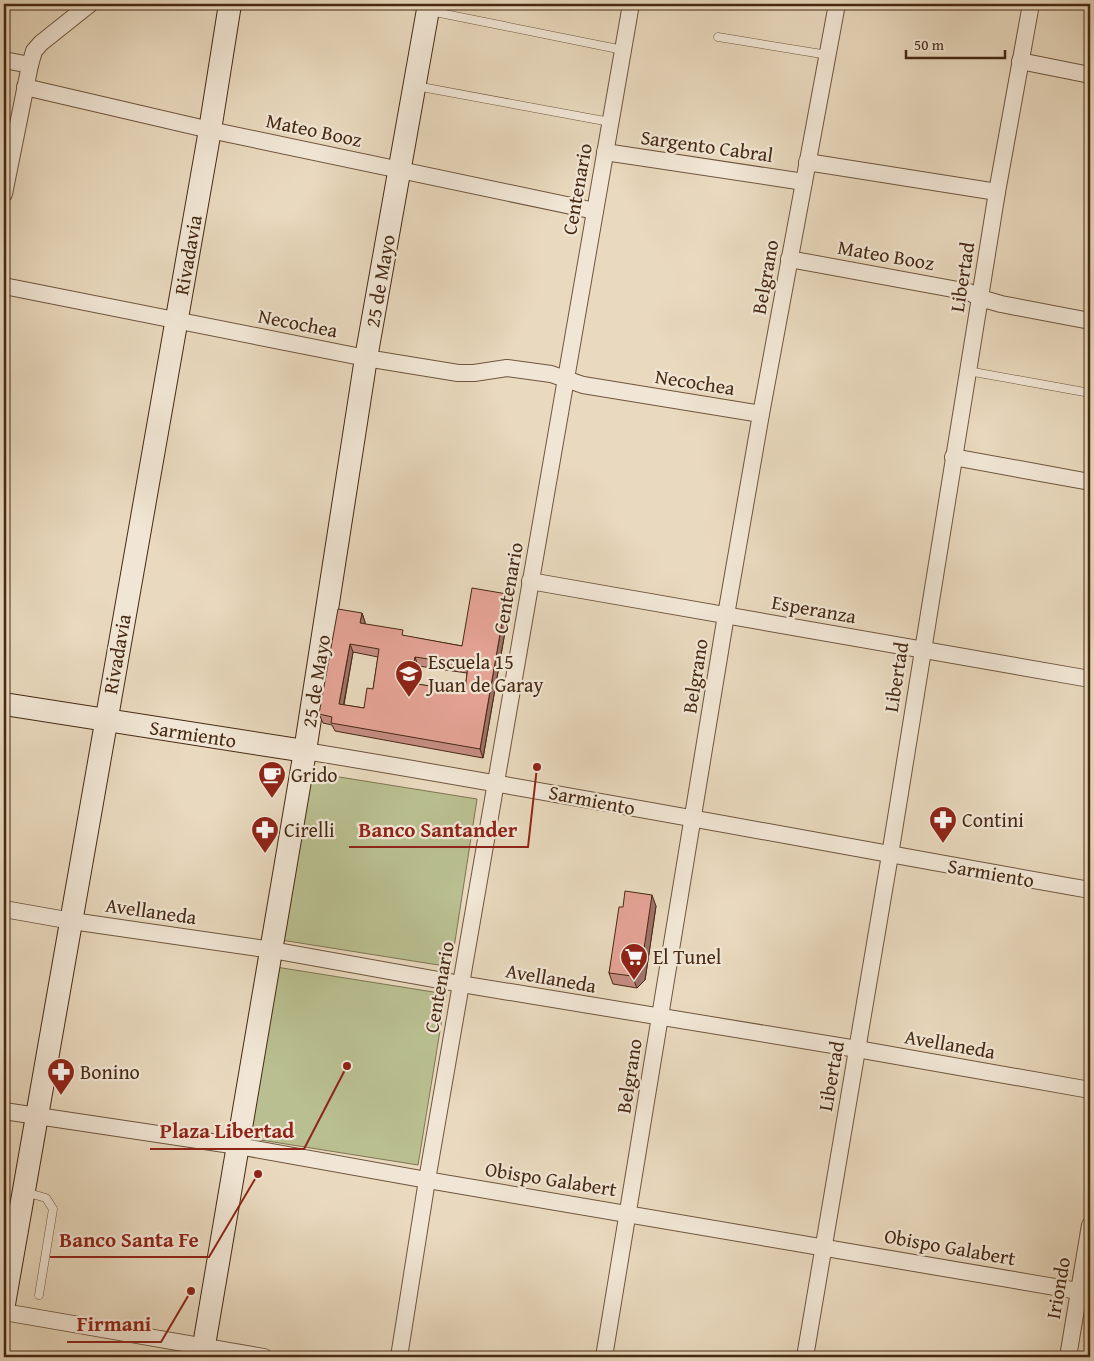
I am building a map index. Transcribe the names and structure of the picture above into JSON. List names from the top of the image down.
{
  "streets": {
    "main road": ["Rivadavia", "25 de Mayo", "Sarmiento"],
    "street": [
      "Mateo Booz",
      "Sargento Cabral",
      "Centenario",
      "Belgrano",
      "Libertad",
      "Necochea",
      "Esperanza",
      "Avellaneda",
      "Obispo Galabert",
      "Iriondo"
    ]
  },
  "crossings": [
    ["Mateo Booz", "Centenario"],
    ["Mateo Booz", "Rivadavia"],
    ["Mateo Booz", "Belgrano"],
    ["Mateo Booz", "Libertad"],
    ["Mateo Booz", "25 de Mayo"],
    ["Sargento Cabral", "Centenario"],
    ["Sargento Cabral", "Belgrano"],
    ["Centenario", "Necochea"],
    ["Centenario", "Esperanza"],
    ["Centenario", "Sarmiento"],
    ["Centenario", "Avellaneda"],
    ["Centenario", "Obispo Galabert"],
    ["Rivadavia", "Necochea"],
    ["Rivadavia", "Sarmiento"],
    ["Rivadavia", "Avellaneda"],
    ["Rivadavia", "Obispo Galabert"],
    ["Belgrano", "Necochea"],
    ["Belgrano", "Esperanza"],
    ["Belgrano", "Sarmiento"],
    ["Belgrano", "Avellaneda"],
    ["Belgrano", "Obispo Galabert"],
    ["Libertad", "Esperanza"],
    ["Libertad", "Sarmiento"],
    ["Libertad", "Avellaneda"],
    ["Libertad", "Obispo Galabert"],
    ["25 de Mayo", "Necochea"],
    ["25 de Mayo", "Sarmiento"],
    ["25 de Mayo", "Avellaneda"],
    ["25 de Mayo", "Obispo Galabert"],
    ["Obispo Galabert", "Iriondo"]
  ],
  "places": {
    "school or university": ["Escuela 15 Juan de Garay"],
    "other": [
      "Banco Santander",
      "Plaza Libertad",
      "Banco Santa Fe",
      "Firmani"
    ],
    "cafe": ["Grido"],
    "pharmacy": ["Contini", "Cirelli", "Bonino"],
    "supermarket": ["El Tunel"]
  },
  "scale_bar": "50 m"
}
